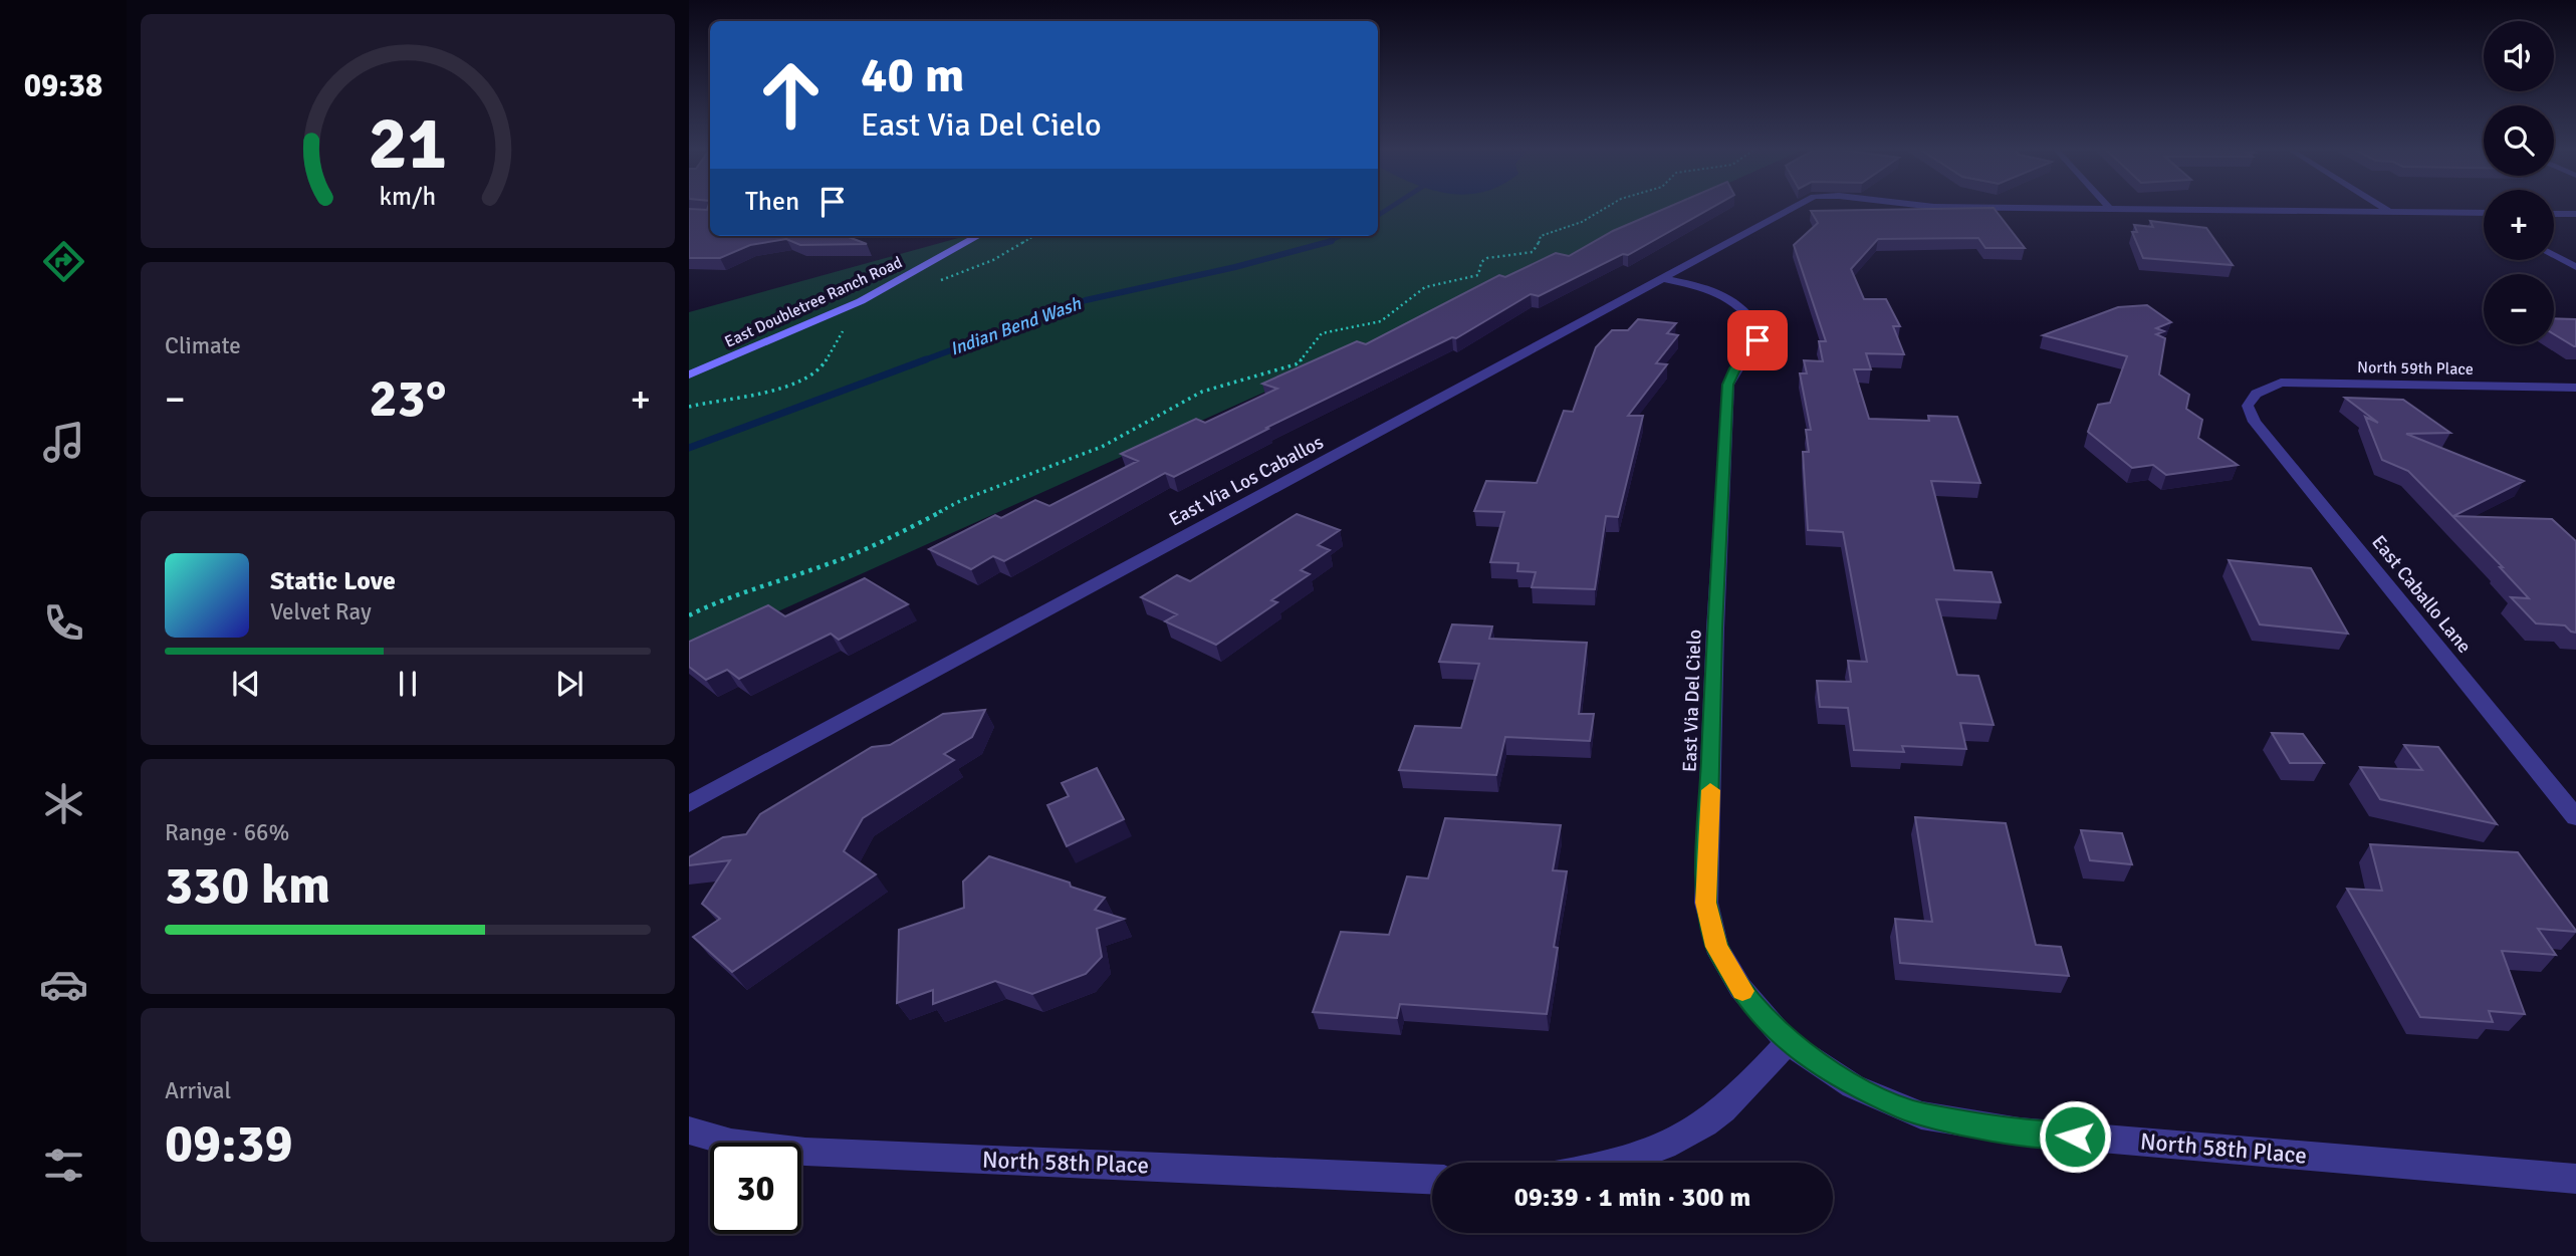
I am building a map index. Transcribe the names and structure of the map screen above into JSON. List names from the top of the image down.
{
  "streets": {
    "main road": ["East Doubletree Ranch Road"],
    "street": [
      "North 59th Place",
      "East Via Los Caballos",
      "East Caballo Lane",
      "East Via Del Cielo",
      "North 58th Place"
    ]
  },
  "crossings": [
    ["North 59th Place", "East Caballo Lane"],
    ["East Via Los Caballos", "East Via Del Cielo"],
    ["East Via Del Cielo", "North 58th Place"]
  ],
  "water": ["Indian Bend Wash"],
  "page": {
    "tabs": "09:38",
    "map_buttons": ["+", "−"],
    "turn": ["40 m", "East Via Del Cielo"],
    "then": "Then",
    "tile": [
      "Climate",
      ["Range · 66%", "330 km"],
      ["Arrival", "09:39"]
    ],
    "heat": ["−", "23°", "+"],
    "song": ["Static Love", "Velvet Ray"],
    "limit": "30",
    "trip": "09:39 · 1 min · 300 m",
    "gauge": ["21", "km/h"]
  }
}
